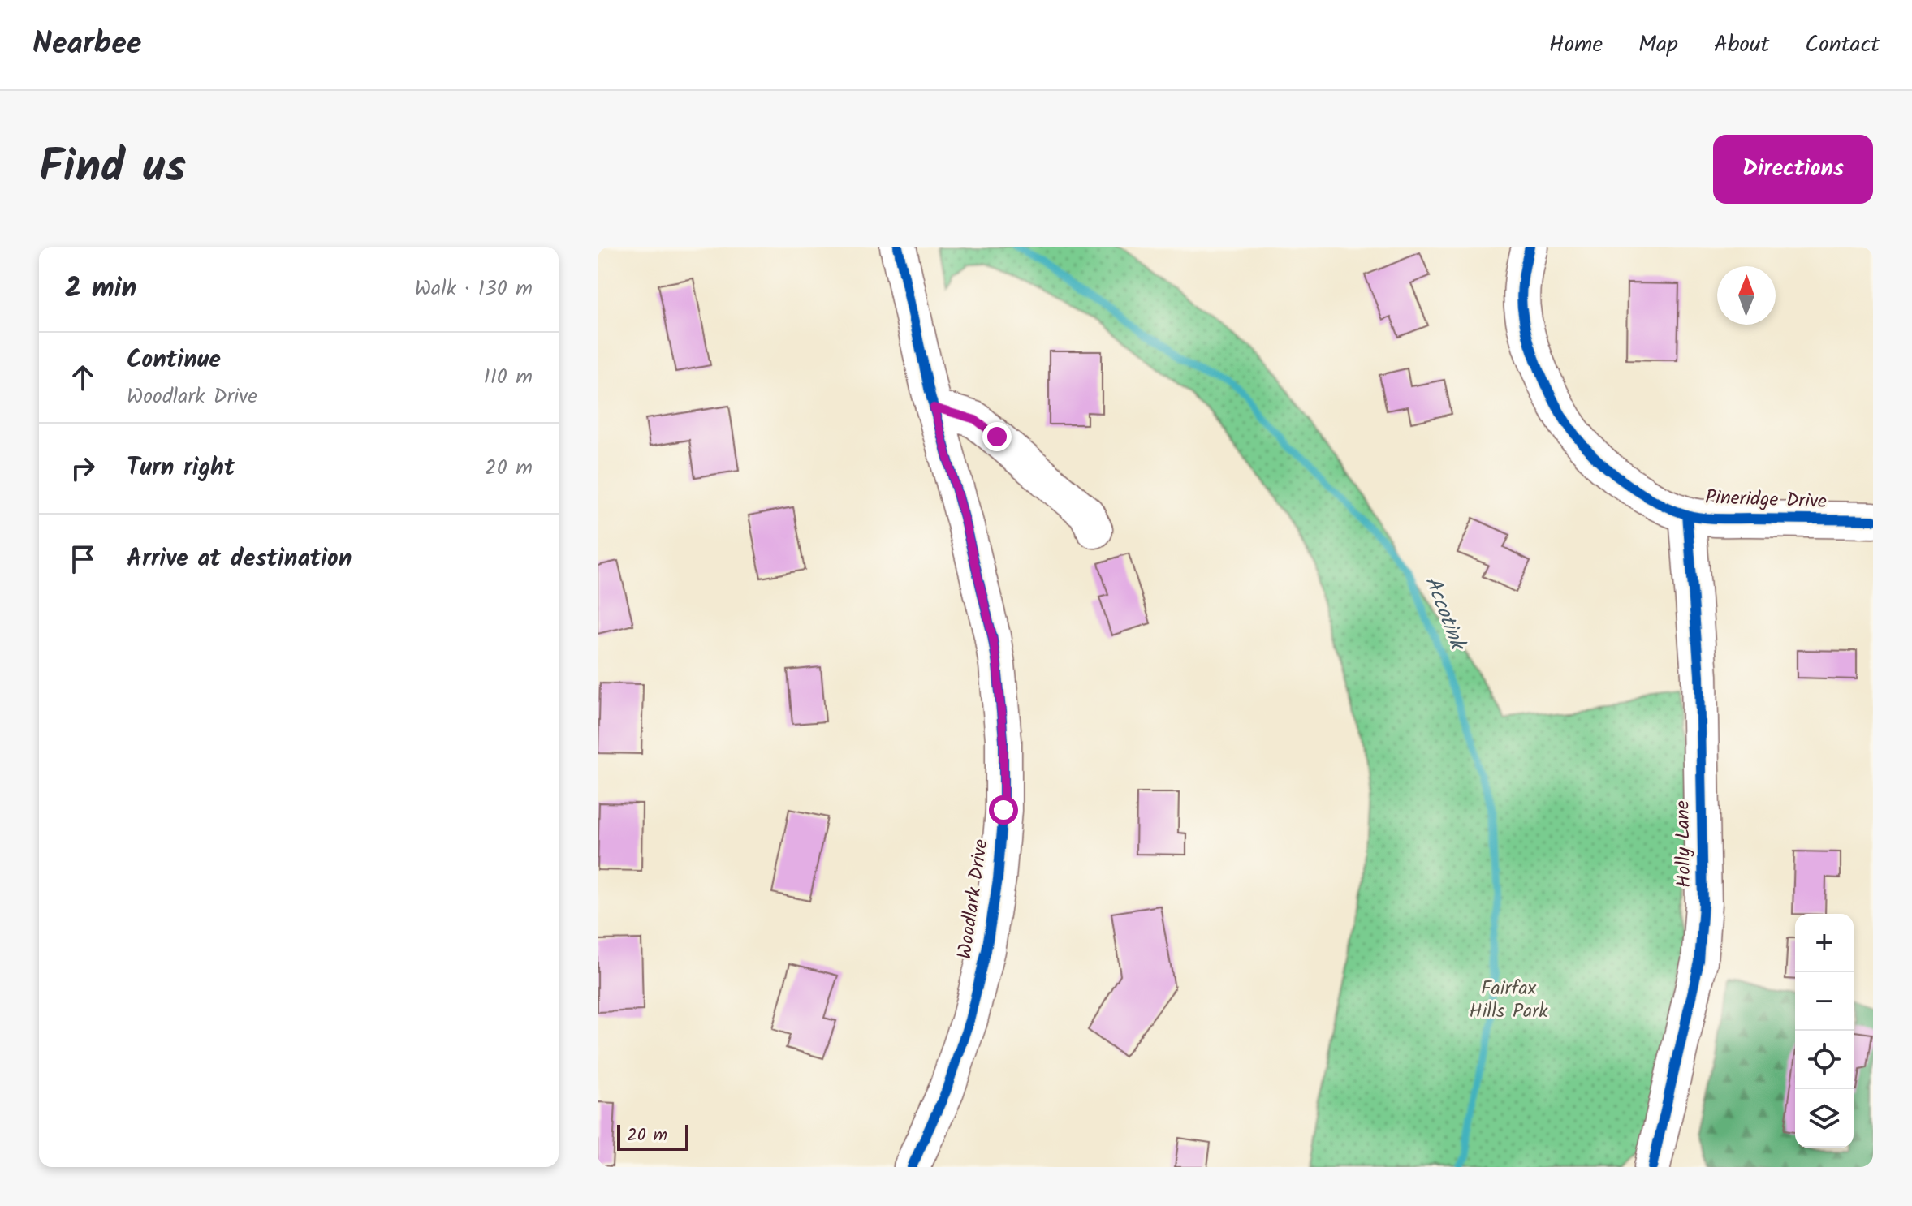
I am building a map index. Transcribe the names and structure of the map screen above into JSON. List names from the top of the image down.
{
  "streets": {
    "street": ["Pineridge Drive", "Holly Lane", "Woodlark Drive"]
  },
  "crossings": [
    ["Pineridge Drive", "Holly Lane"]
  ],
  "water": ["Accotink"],
  "parks": ["Fairfax Hills Park"],
  "scale_bar": "20 m",
  "north": "top",
  "page": {
    "header": "Nearbee",
    "nav": [
      "Home",
      "Map",
      "About",
      "Contact"
    ],
    "title": "Find us",
    "buttons": "Directions",
    "heading": ["2 min", "Walk · 130 m"],
    "list": [
      ["Continue", "Woodlark Drive", "110 m"],
      ["Turn right", "20 m"],
      "Arrive at destination"
    ],
    "map_buttons": ["+", "−"],
    "scale": "20 m"
  }
}
